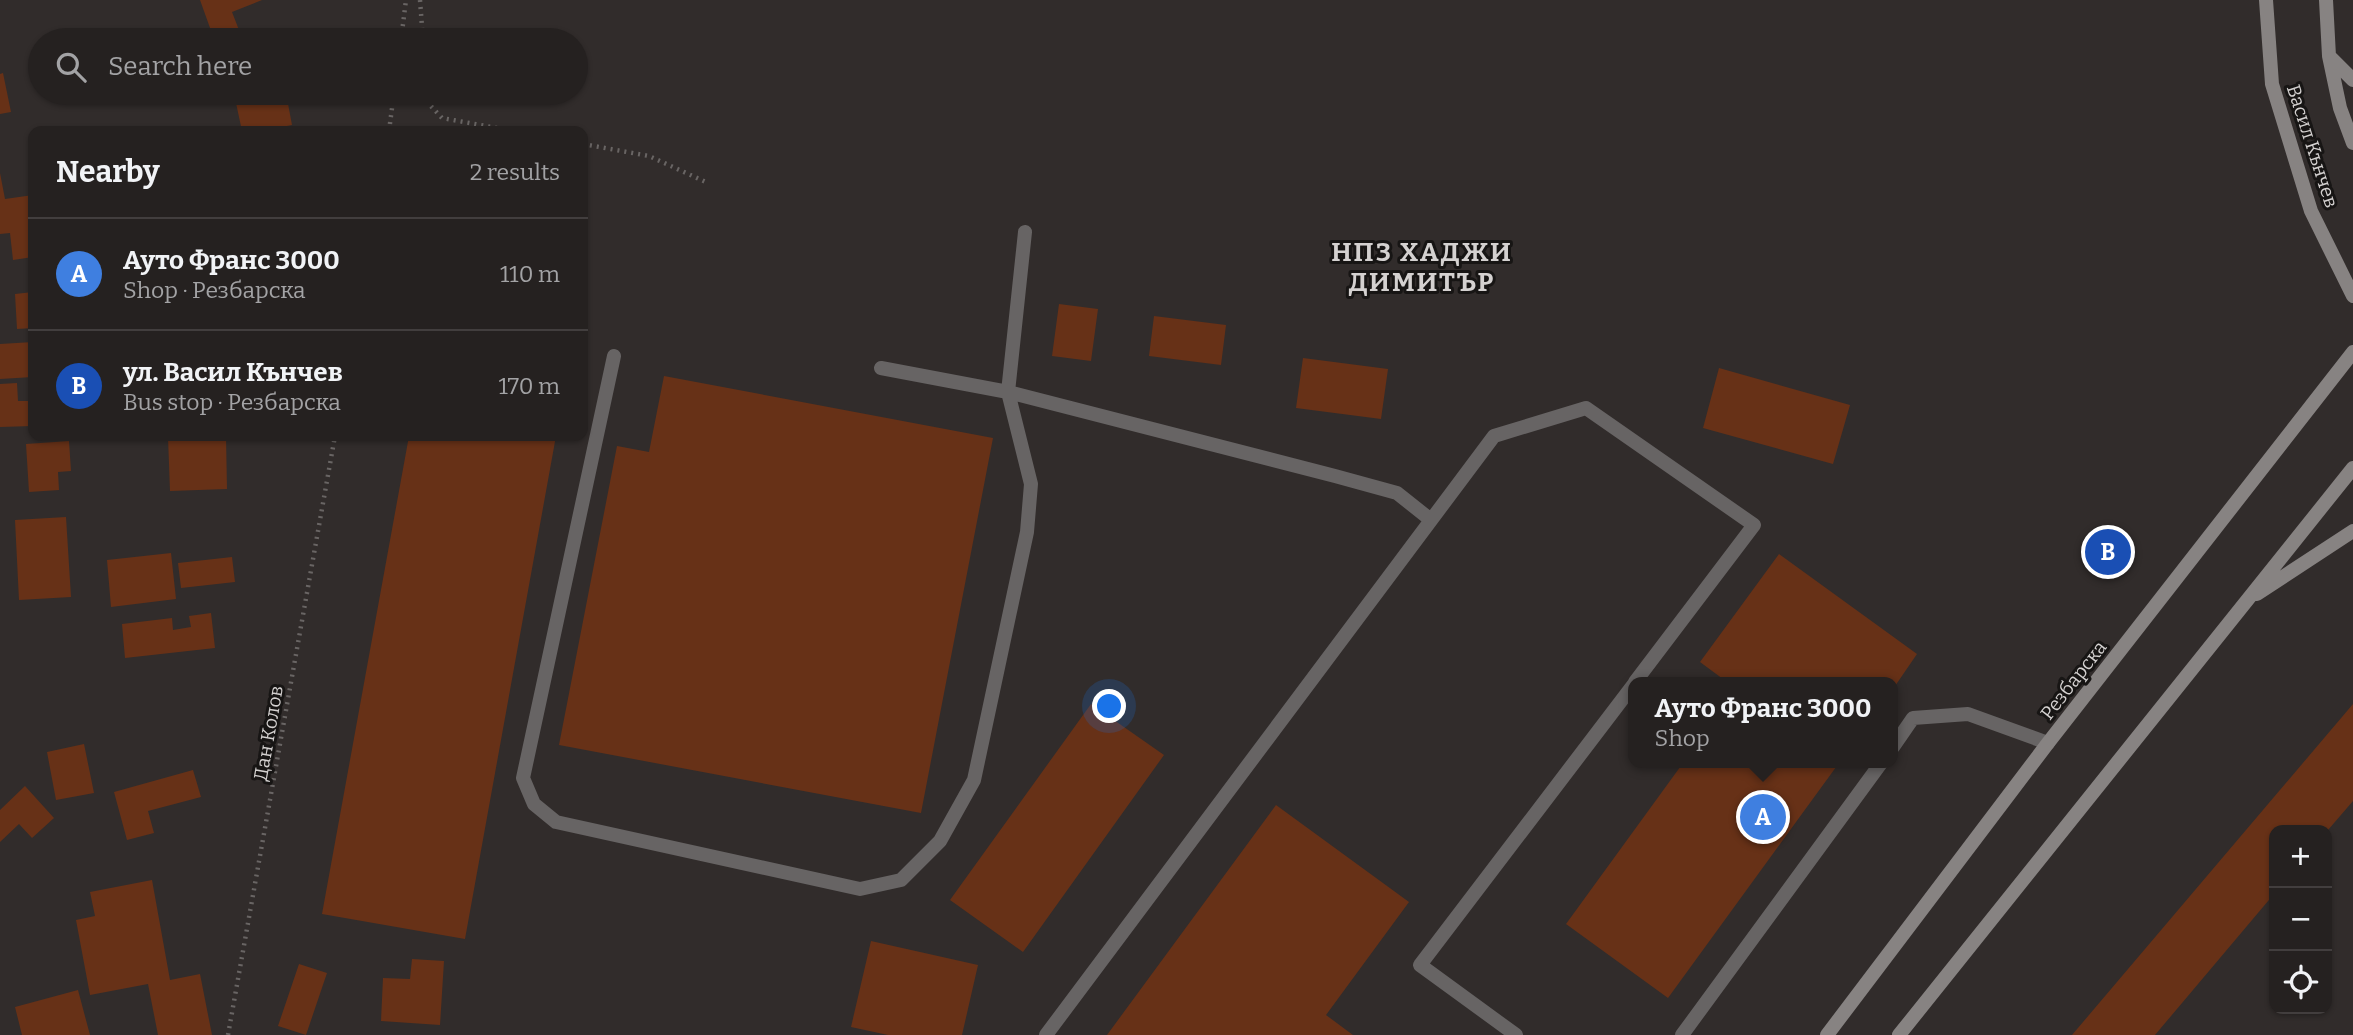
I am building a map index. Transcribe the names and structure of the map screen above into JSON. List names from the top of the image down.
{
  "streets": {
    "street": ["Васил Кънчев", "Резбарска"],
    "path": ["Дан Колов"]
  },
  "districts": ["НПЗ ХАДЖИ ДИМИТЪР"],
  "page": {
    "search": "Search here",
    "heading": ["Nearby", "2 results"],
    "list": [
      {
        "mark": "A",
        "name": "Ауто Франс 3000",
        "note": "Shop · Резбарска",
        "value": "110 m"
      },
      {
        "mark": "B",
        "name": "ул. Васил Кънчев",
        "note": "Bus stop · Резбарска",
        "value": "170 m"
      }
    ],
    "pins": ["B", "A"],
    "popup": ["Ауто Франс 3000", "Shop"],
    "map_buttons": ["+", "−"]
  }
}
